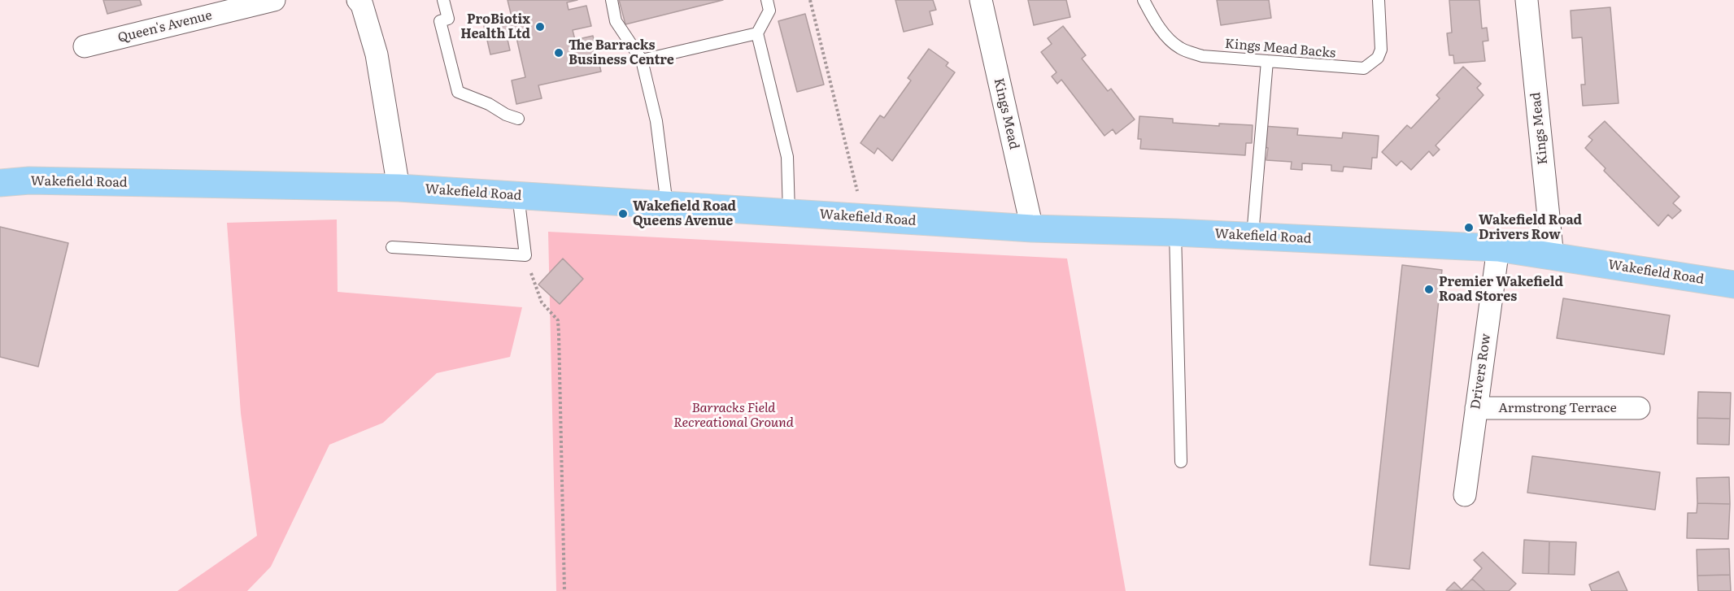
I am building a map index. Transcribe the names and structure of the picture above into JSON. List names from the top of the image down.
{
  "streets": {
    "main road": ["Wakefield Road"],
    "street": [
      "Queen's Avenue",
      "Kings Mead",
      "Drivers Row",
      "Armstrong Terrace"
    ],
    "lane": ["Kings Mead Backs"]
  },
  "crossings": [
    ["Kings Mead", "Wakefield Road"],
    ["Wakefield Road", "Drivers Row"],
    ["Drivers Row", "Armstrong Terrace"]
  ],
  "parks": ["Barracks Field Recreational Ground"],
  "places": [
    "ProBiotix Health Ltd",
    "The Barracks Business Centre",
    "Wakefield Road Queens Avenue",
    "Wakefield Road Drivers Row",
    "Premier Wakefield Road Stores"
  ]
}
